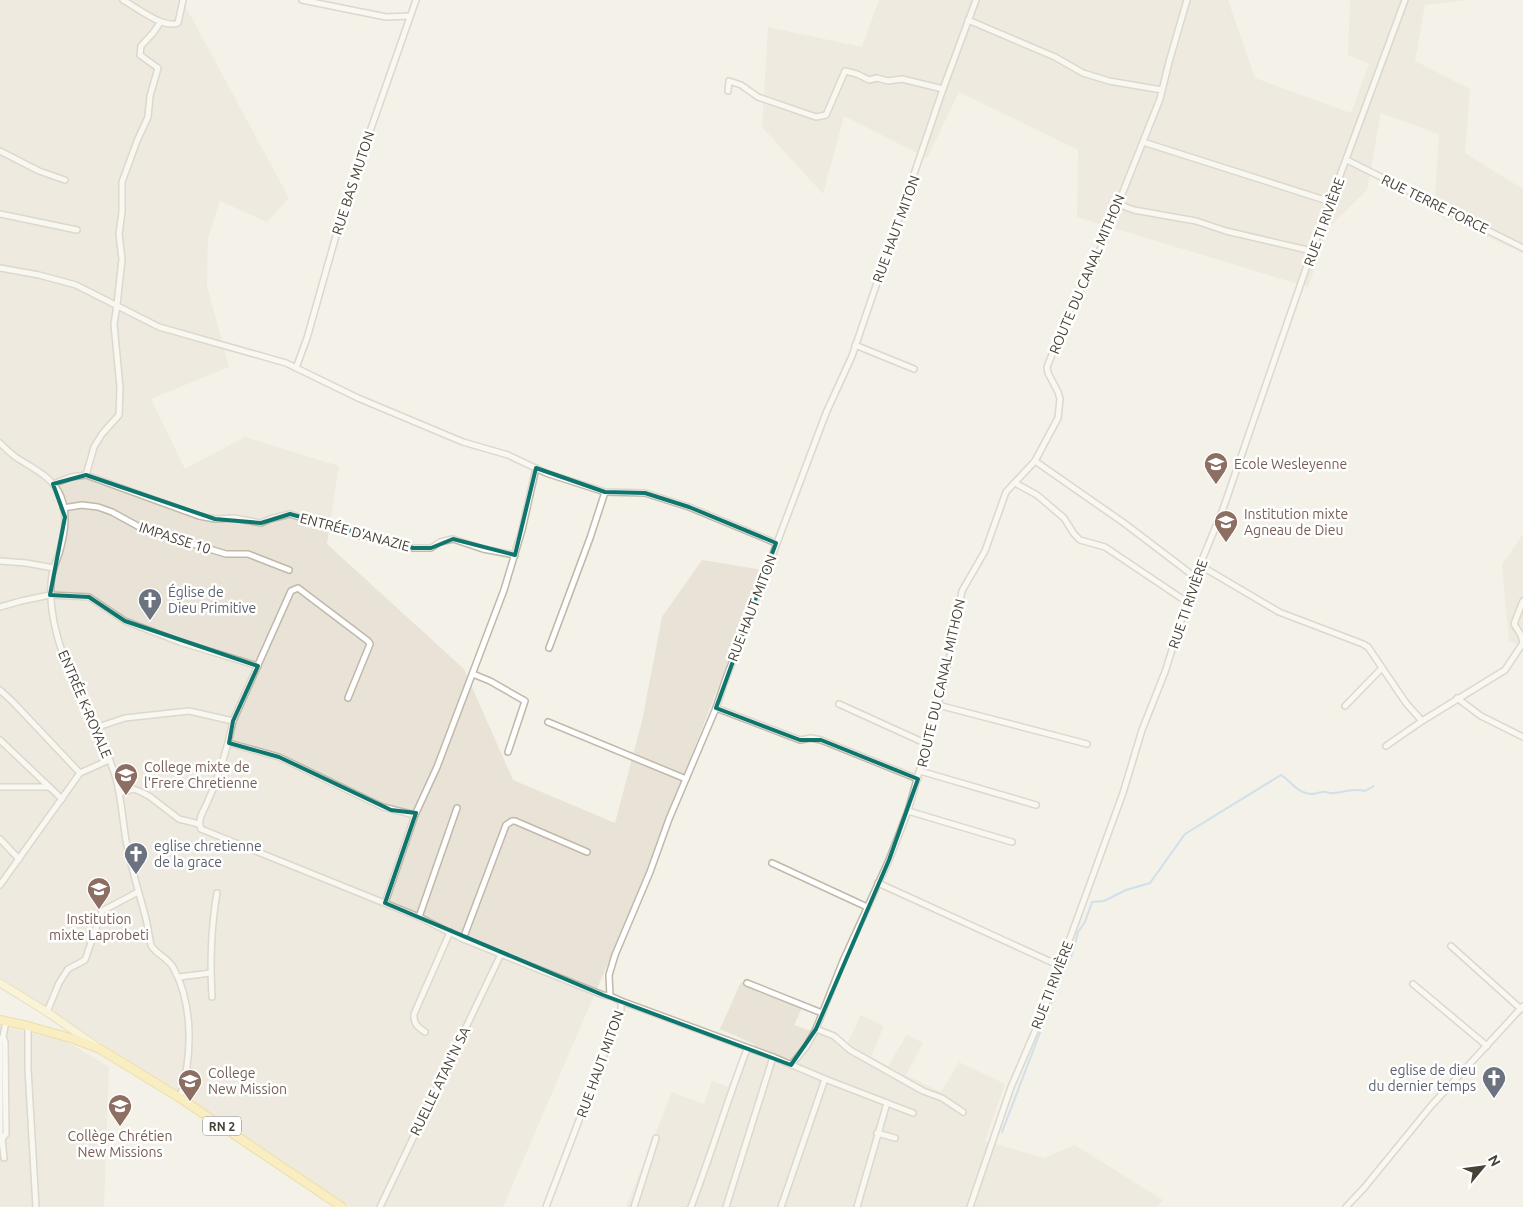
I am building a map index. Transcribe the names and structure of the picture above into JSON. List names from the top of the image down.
{
  "streets": {
    "main road": ["RN 2"],
    "street": [
      "RUE BAS MUTON",
      "RUE TERRE FORCE",
      "RUE TI RIVIÈRE",
      "RUE HAUT MITON",
      "ROUTE DU CANAL MITHON",
      "ENTRÉE D'ANAZIE",
      "IMPASSE 10",
      "ENTRÉE K-ROYALE",
      "RUELLE ATAN'N SA"
    ]
  },
  "crossings": [
    ["RUE TERRE FORCE", "RUE TI RIVIÈRE"],
    ["IMPASSE 10", "ENTRÉE K-ROYALE"],
    ["ENTRÉE K-ROYALE", "RN 2"]
  ],
  "places": {
    "school or university": [
      "Ecole Wesleyenne",
      "Institution mixte Agneau de Dieu",
      "College mixte de l'Frere Chretienne",
      "Institution mixte Laprobeti",
      "College New Mission",
      "Collège Chrétien New Missions"
    ],
    "church": ["Église de Dieu Primitive", "eglise chretienne de la grace", "eglise de dieu du dernier temps"]
  },
  "north": "top right"
}
